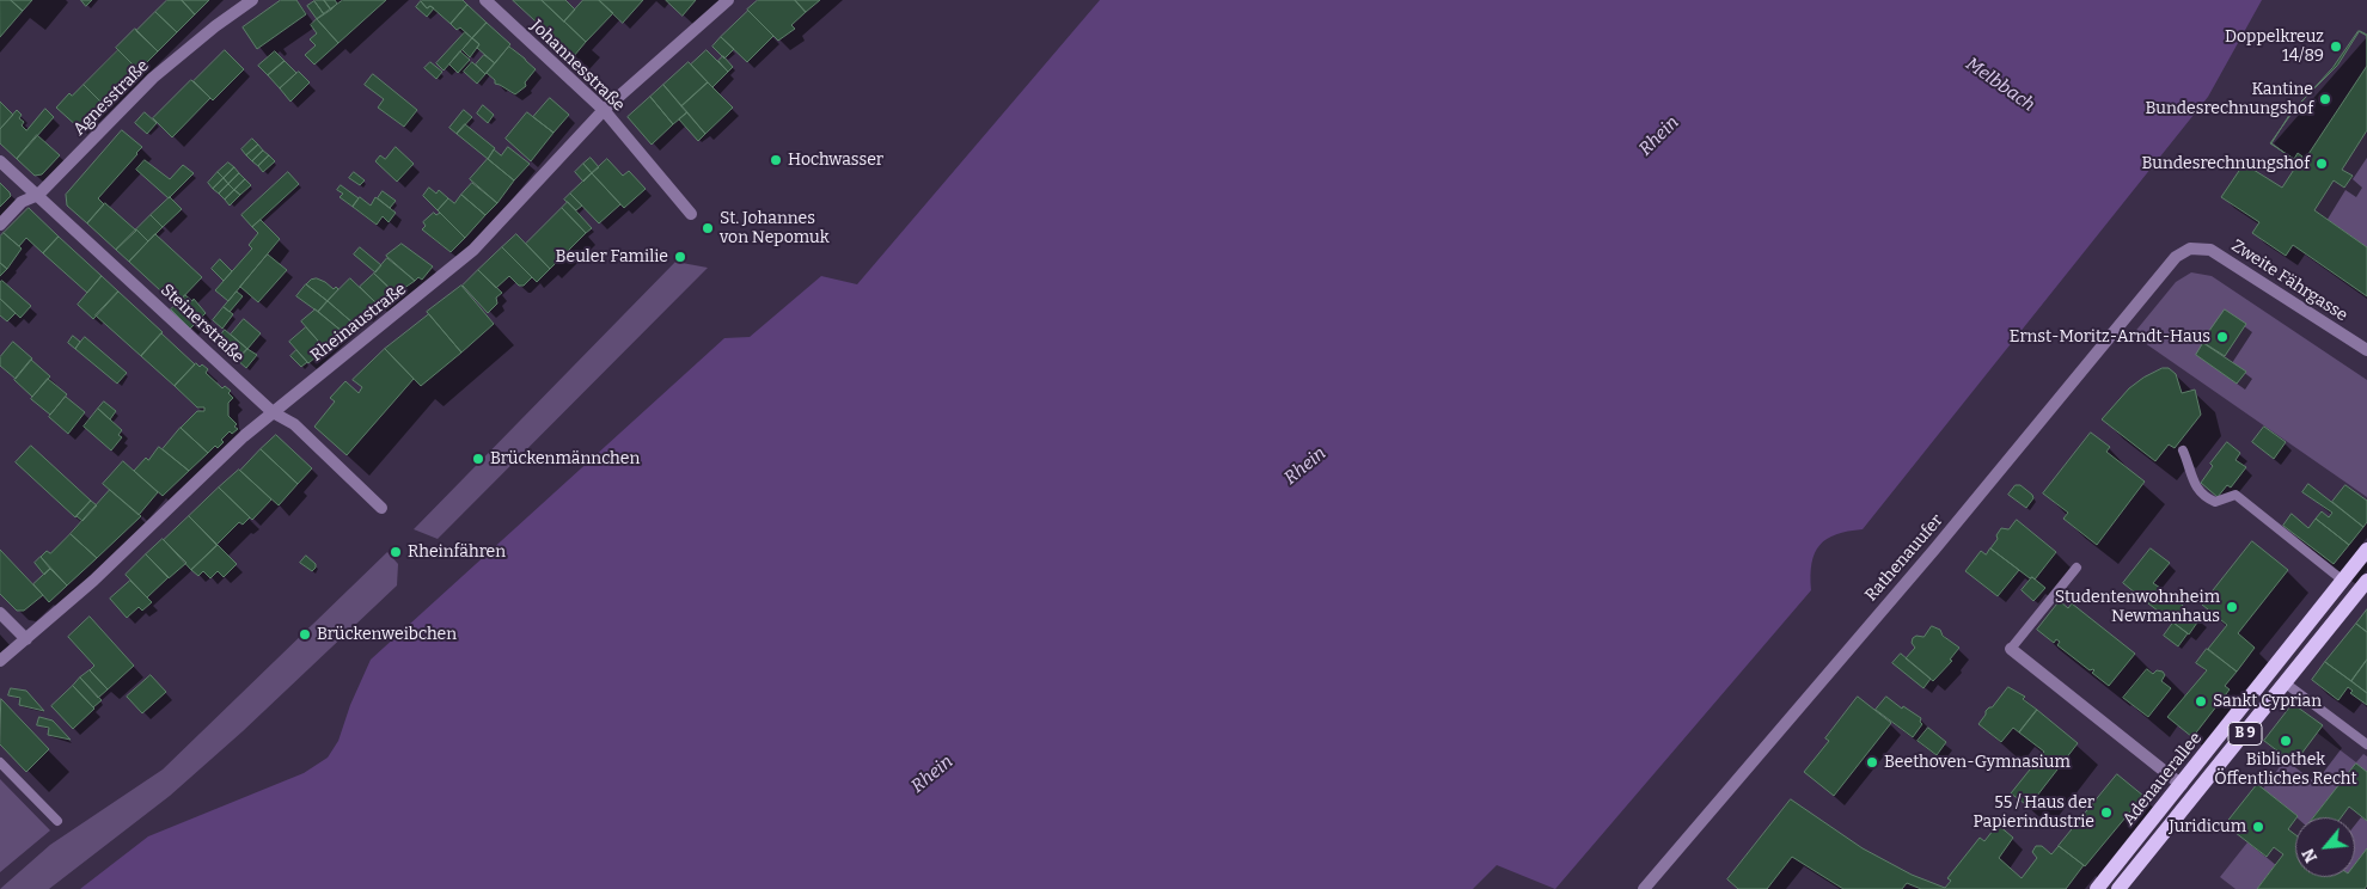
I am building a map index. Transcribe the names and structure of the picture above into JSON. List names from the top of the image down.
{
  "streets": {
    "main road": ["B 9", "Adenauerallee"],
    "street": [
      "Johannesstraße",
      "Agnesstraße",
      "Zweite Fährgasse",
      "Rheinaustraße",
      "Steinerstraße",
      "Rathenauufer"
    ]
  },
  "crossings": [
    ["Johannesstraße", "Rheinaustraße"],
    ["Agnesstraße", "Steinerstraße"],
    ["Zweite Fährgasse", "Rathenauufer"],
    ["Rheinaustraße", "Steinerstraße"]
  ],
  "water": ["Melbbach", "Rhein"],
  "places": [
    "Doppelkreuz 14/89",
    "Kantine Bundesrechnungshof",
    "Hochwasser",
    "Bundesrechnungshof",
    "St. Johannes von Nepomuk",
    "Beuler Familie",
    "Ernst-Moritz-Arndt-Haus",
    "Brückenmännchen",
    "Rheinfähren",
    "Studentenwohnheim Newmanhaus",
    "Brückenweibchen",
    "Sankt Cyprian",
    "Bibliothek Öffentliches Recht",
    "Beethoven-Gymnasium",
    "55 / Haus der Papierindustrie",
    "Juridicum"
  ],
  "north": "bottom left"
}
